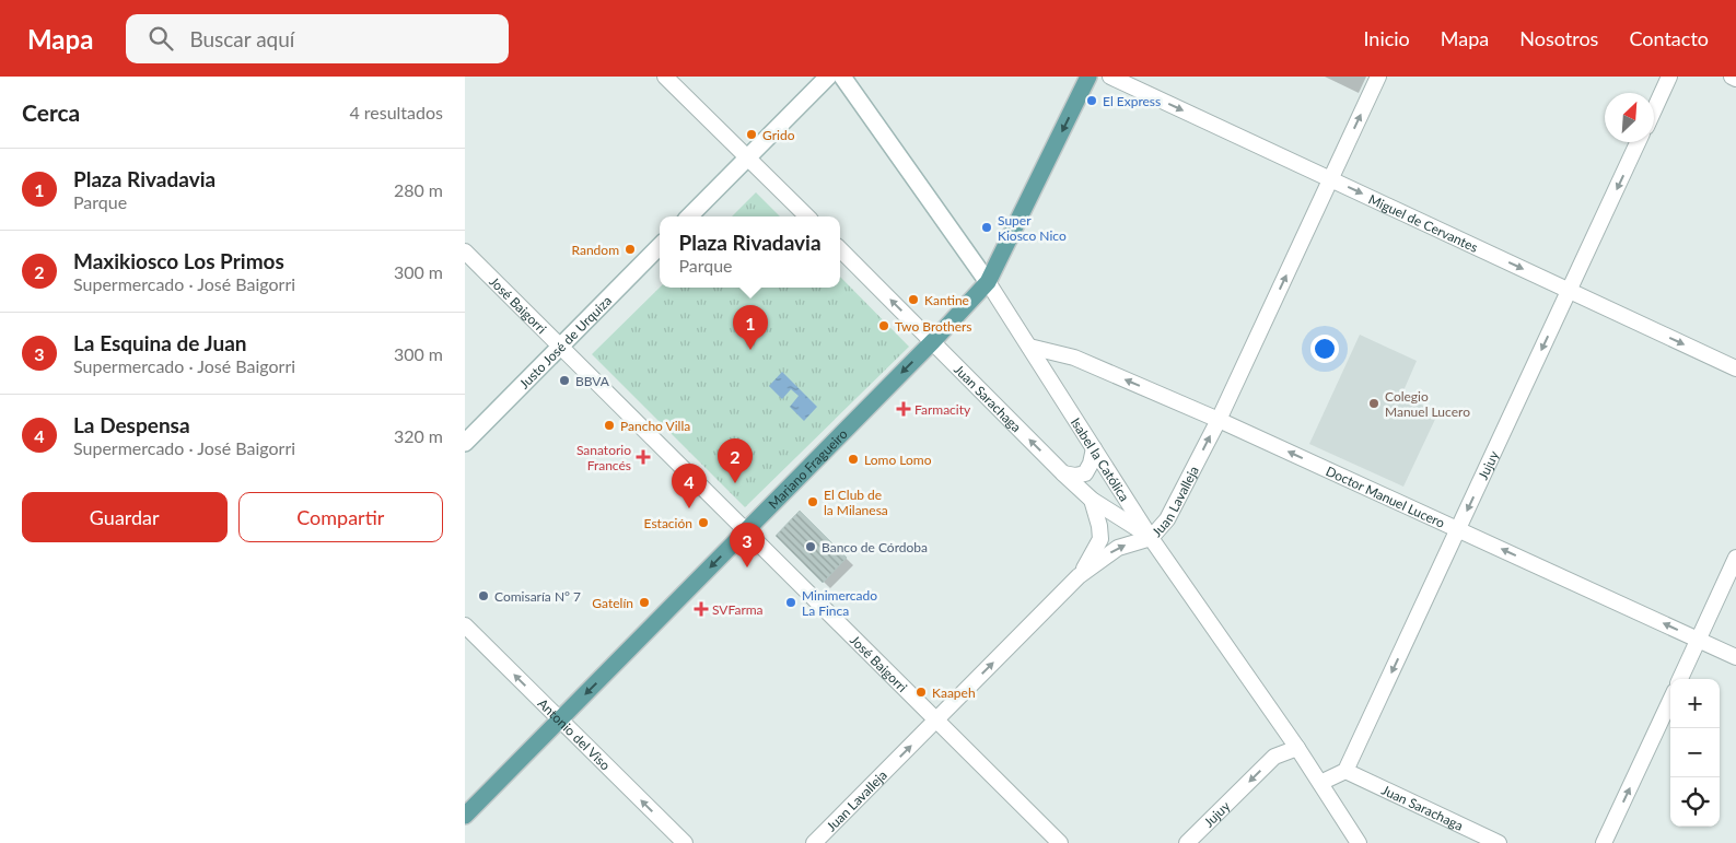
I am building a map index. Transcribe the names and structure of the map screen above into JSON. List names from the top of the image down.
{
  "streets": {
    "main road": ["Mariano Fragueiro"],
    "street": [
      "Miguel de Cervantes",
      "José Baigorri",
      "Justo José de Urquiza",
      "Juan Sarachaga",
      "Isabel la Católica",
      "Jujuy",
      "Doctor Manuel Lucero",
      "Juan Lavalleja",
      "Antonio del Viso"
    ]
  },
  "crossings": [
    ["Miguel de Cervantes", "Jujuy"],
    ["Miguel de Cervantes", "Juan Lavalleja"],
    ["José Baigorri", "Justo José de Urquiza"],
    ["José Baigorri", "Mariano Fragueiro"],
    ["José Baigorri", "Juan Lavalleja"],
    ["Juan Sarachaga", "Isabel la Católica"],
    ["Juan Sarachaga", "Jujuy"],
    ["Juan Sarachaga", "Mariano Fragueiro"],
    ["Juan Sarachaga", "Juan Lavalleja"],
    ["Isabel la Católica", "Jujuy"],
    ["Isabel la Católica", "Mariano Fragueiro"],
    ["Isabel la Católica", "Doctor Manuel Lucero"],
    ["Isabel la Católica", "Juan Lavalleja"],
    ["Jujuy", "Doctor Manuel Lucero"],
    ["Mariano Fragueiro", "Antonio del Viso"],
    ["Doctor Manuel Lucero", "Juan Lavalleja"]
  ],
  "one_way": [
    "Miguel de Cervantes",
    "Juan Sarachaga",
    "Jujuy",
    "Mariano Fragueiro",
    "Doctor Manuel Lucero",
    "Juan Lavalleja",
    "Antonio del Viso"
  ],
  "places": {
    "other": [
      "El Express",
      "Grido",
      "Super Kiosco Nico",
      "Random",
      "Kantine",
      "Two Brothers",
      "BBVA",
      "Colegio Manuel Lucero",
      "Pancho Villa",
      "Lomo Lomo",
      "El Club de la Milanesa",
      "Estación",
      "Banco de Córdoba",
      "Comisaría N° 7",
      "Gatelín",
      "Minimercado La Finca",
      "Kaapeh"
    ],
    "health": ["Farmacity", "Sanatorio Francés", "SVFarma"]
  },
  "north": "top right",
  "page": {
    "header": "Mapa",
    "search": "Buscar aquí",
    "nav": [
      "Inicio",
      "Mapa",
      "Nosotros",
      "Contacto"
    ],
    "heading": ["Cerca", "4 resultados"],
    "list": [
      {
        "mark": "1",
        "name": "Plaza Rivadavia",
        "note": "Parque",
        "value": "280 m"
      },
      {
        "mark": "2",
        "name": "Maxikiosco Los Primos",
        "note": "Supermercado · José Baigorri",
        "value": "300 m"
      },
      {
        "mark": "3",
        "name": "La Esquina de Juan",
        "note": "Supermercado · José Baigorri",
        "value": "300 m"
      },
      {
        "mark": "4",
        "name": "La Despensa",
        "note": "Supermercado · José Baigorri",
        "value": "320 m"
      }
    ],
    "popup": ["Plaza Rivadavia", "Parque"],
    "pins": [
      "1",
      "2",
      "4",
      "3"
    ],
    "buttons": ["Guardar", "Compartir"],
    "map_buttons": ["+", "−"]
  }
}
